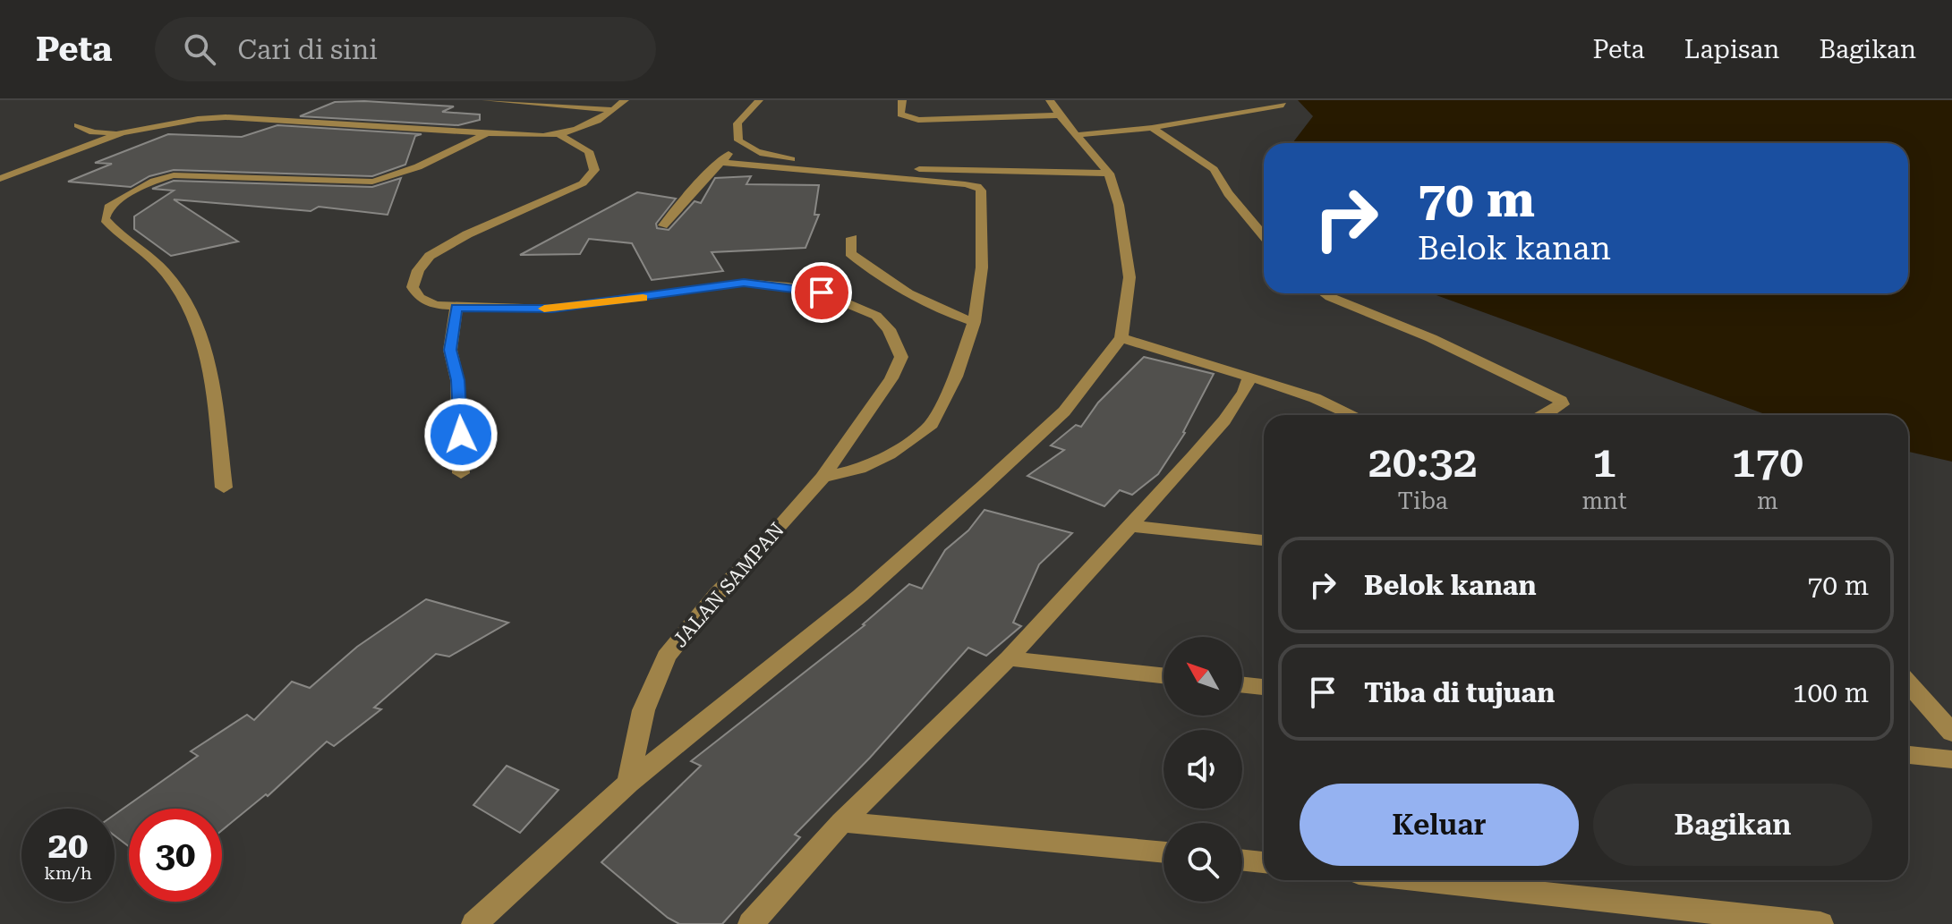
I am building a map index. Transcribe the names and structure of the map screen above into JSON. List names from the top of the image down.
{
  "streets": {
    "street": ["JALAN SAMPAN"]
  },
  "north": "top left",
  "page": {
    "header": "Peta",
    "search": "Cari di sini",
    "nav": ["Peta", "Lapisan", "Bagikan"],
    "turn": ["70 m", "Belok kanan"],
    "eta": [
      "20:32",
      "Tiba",
      "1",
      "mnt",
      "170",
      "m"
    ],
    "list": [
      {
        "name": "Belok kanan",
        "value": "70 m"
      },
      {
        "name": "Tiba di tujuan",
        "value": "100 m"
      }
    ],
    "buttons": ["Keluar", "Bagikan"],
    "speed": "20 km/h",
    "limit": "30"
  }
}
